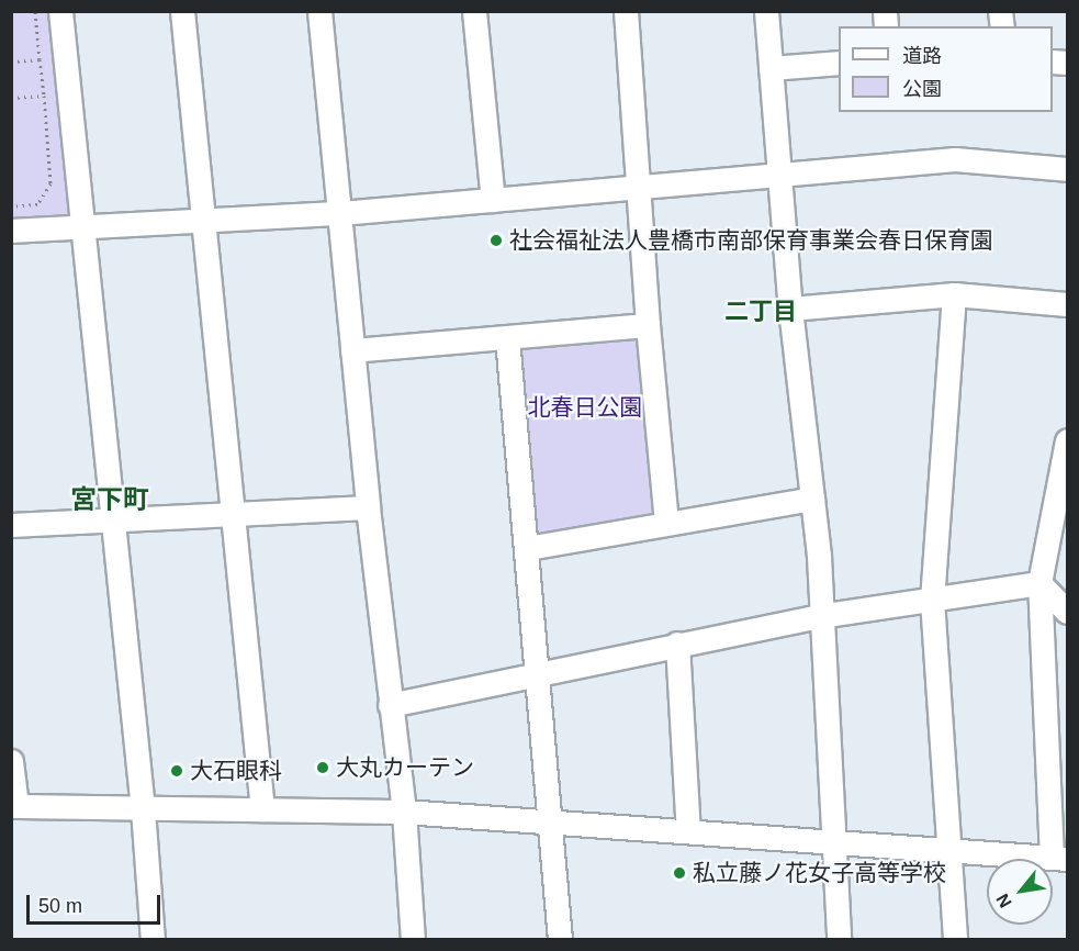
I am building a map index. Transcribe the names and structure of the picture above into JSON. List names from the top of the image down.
{
  "districts": ["二丁目", "宮下町"],
  "parks": ["北春日公園"],
  "places": [
    "社会福祉法人豊橋市南部保育事業会春日保育園",
    "大丸カーテン",
    "大石眼科",
    "私立藤ノ花女子高等学校"
  ],
  "legend": ["道路", "公園"],
  "scale_bar": "50 m",
  "north": "bottom left"
}
